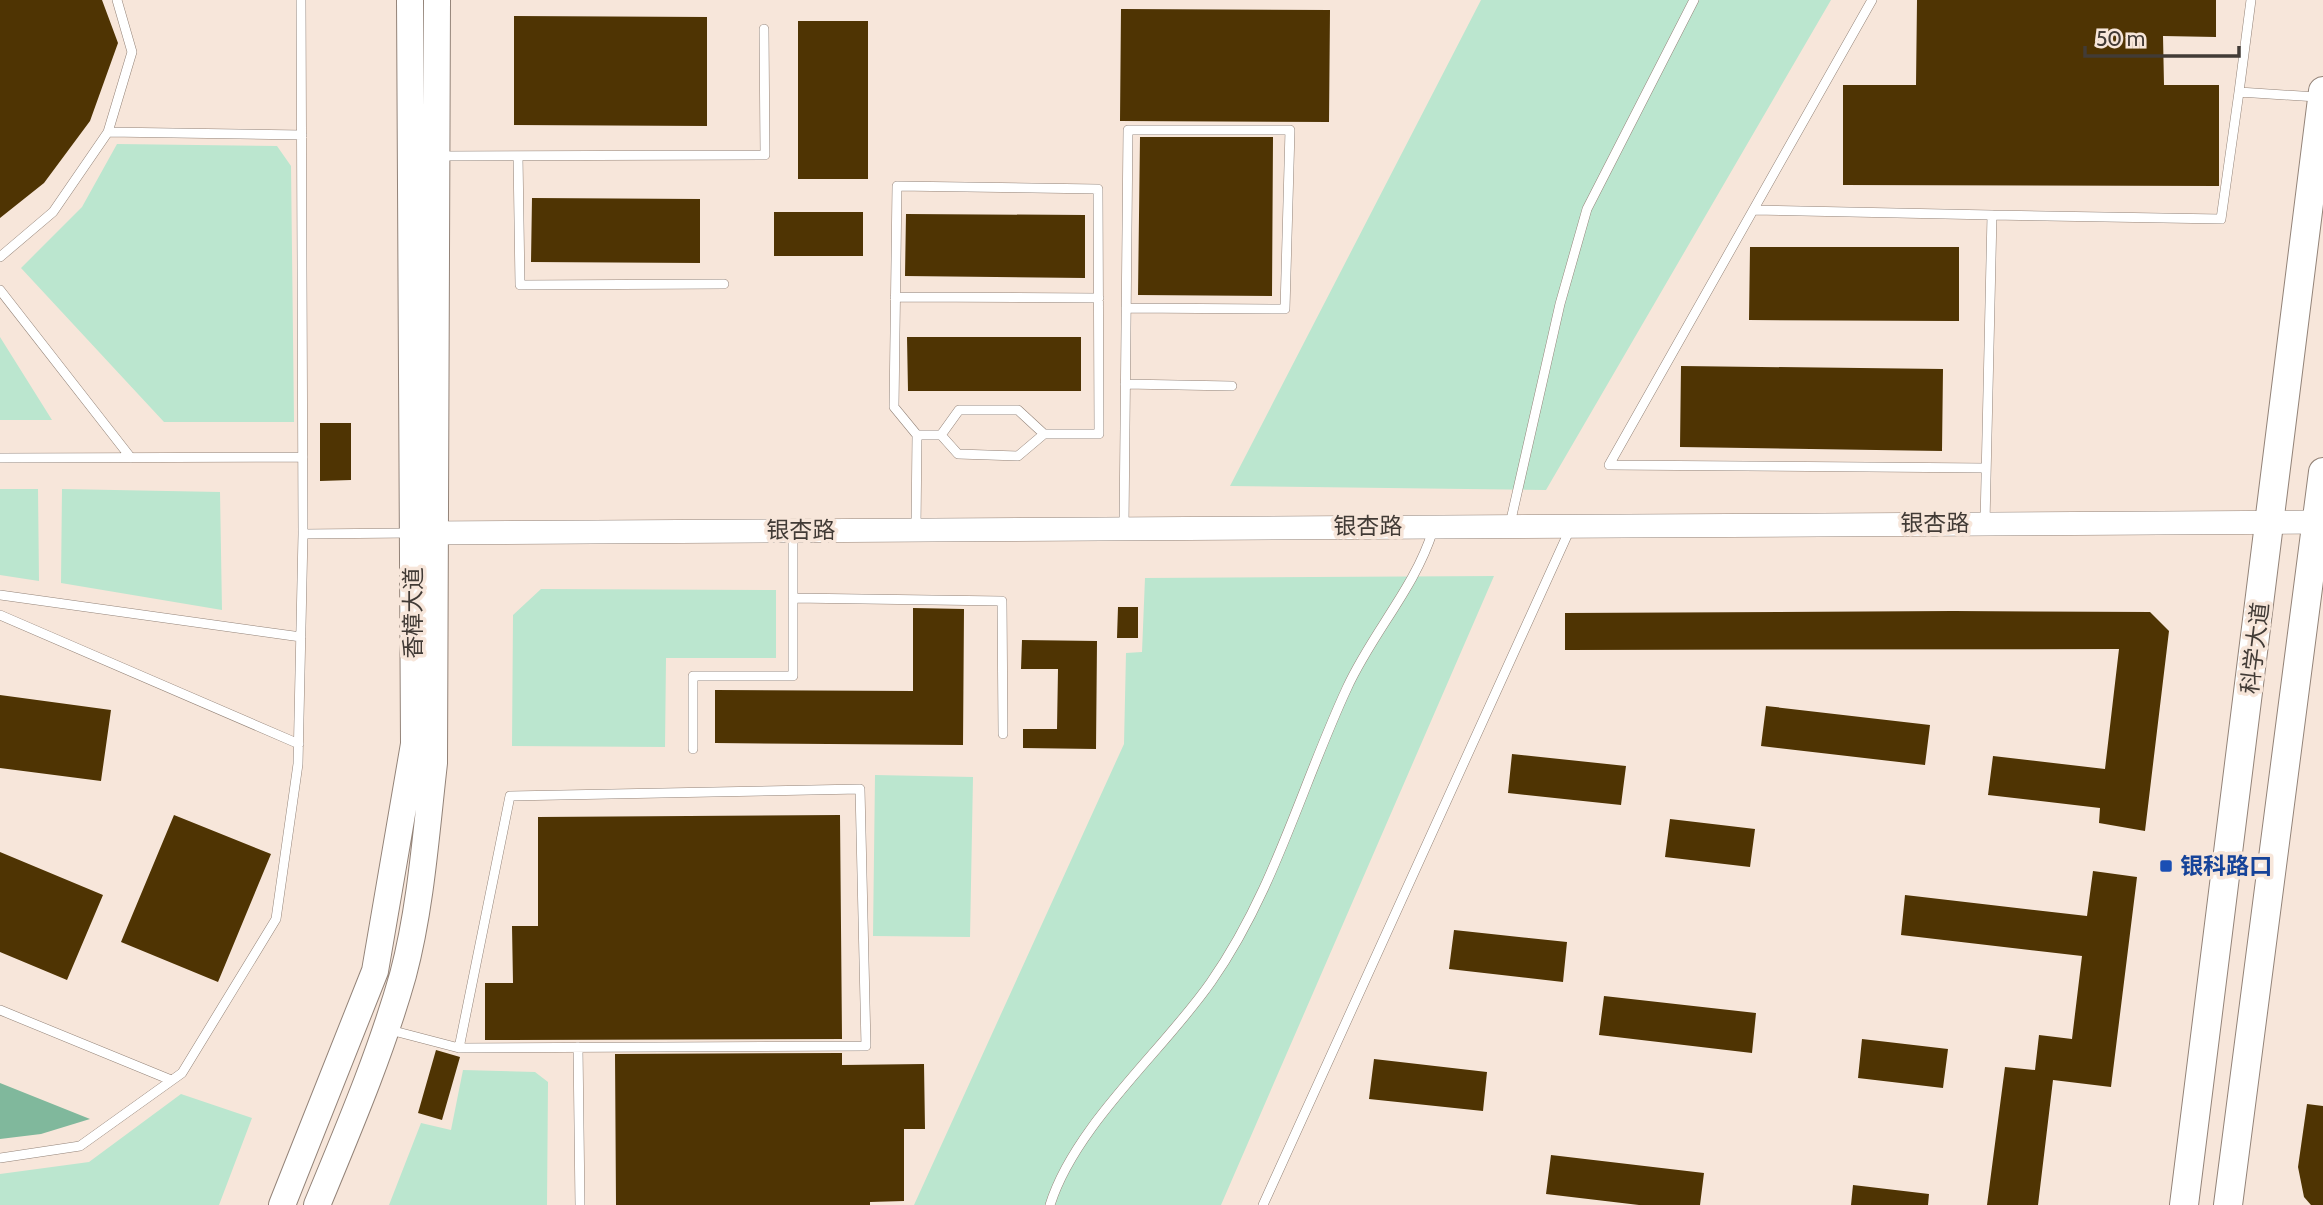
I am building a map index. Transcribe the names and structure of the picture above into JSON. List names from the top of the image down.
{
  "streets": {
    "main road": ["香樟大道", "科学大道"],
    "street": ["银杏路"]
  },
  "crossings": [
    ["银杏路", "香樟大道"],
    ["银杏路", "科学大道"]
  ],
  "places": {
    "transit": ["银科路口"]
  },
  "scale_bar": "50 m"
}
